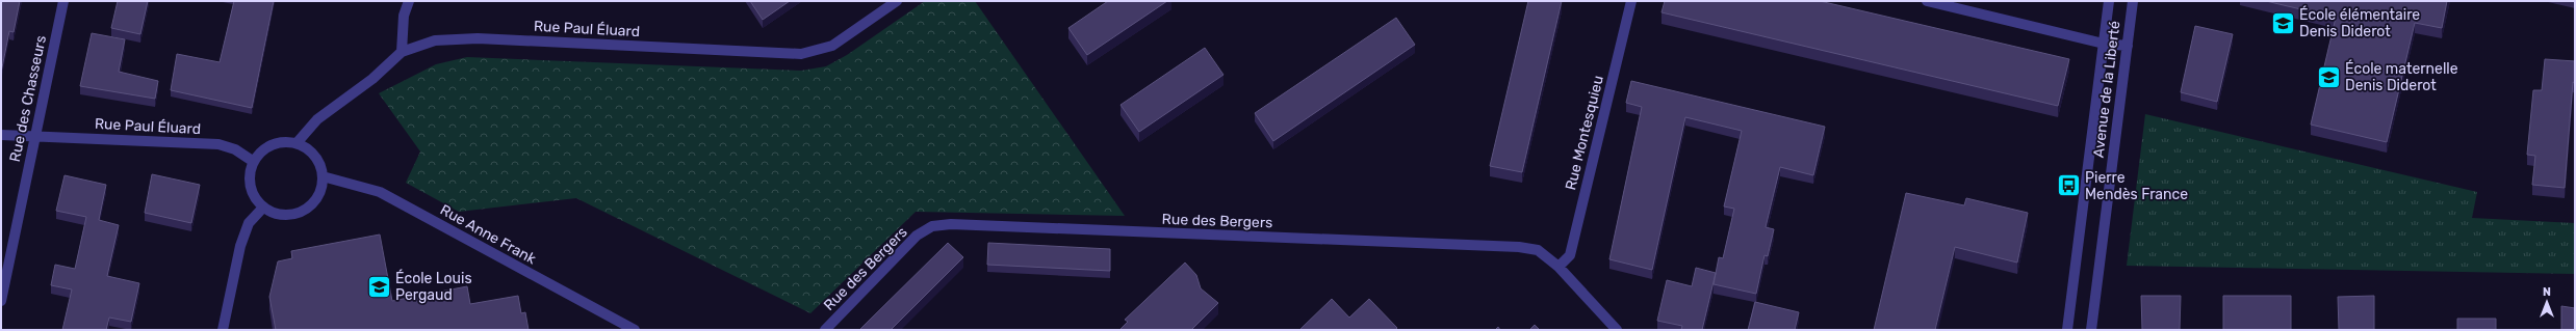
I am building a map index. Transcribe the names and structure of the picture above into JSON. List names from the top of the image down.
{
  "streets": {
    "street": [
      "Rue Paul Éluard",
      "Avenue de la Liberté",
      "Rue des Chasseurs",
      "Rue Montesquieu",
      "Rue des Bergers",
      "Rue Anne Frank"
    ]
  },
  "crossings": [
    ["Rue Paul Éluard", "Rue des Chasseurs"],
    ["Rue Paul Éluard", "Rue Anne Frank"],
    ["Rue Montesquieu", "Rue des Bergers"]
  ],
  "places": {
    "school or university": ["École élémentaire Denis Diderot", "École maternelle Denis Diderot", "École Louis Pergaud"],
    "bus stop": ["Pierre Mendès France"]
  },
  "north": "top"
}
